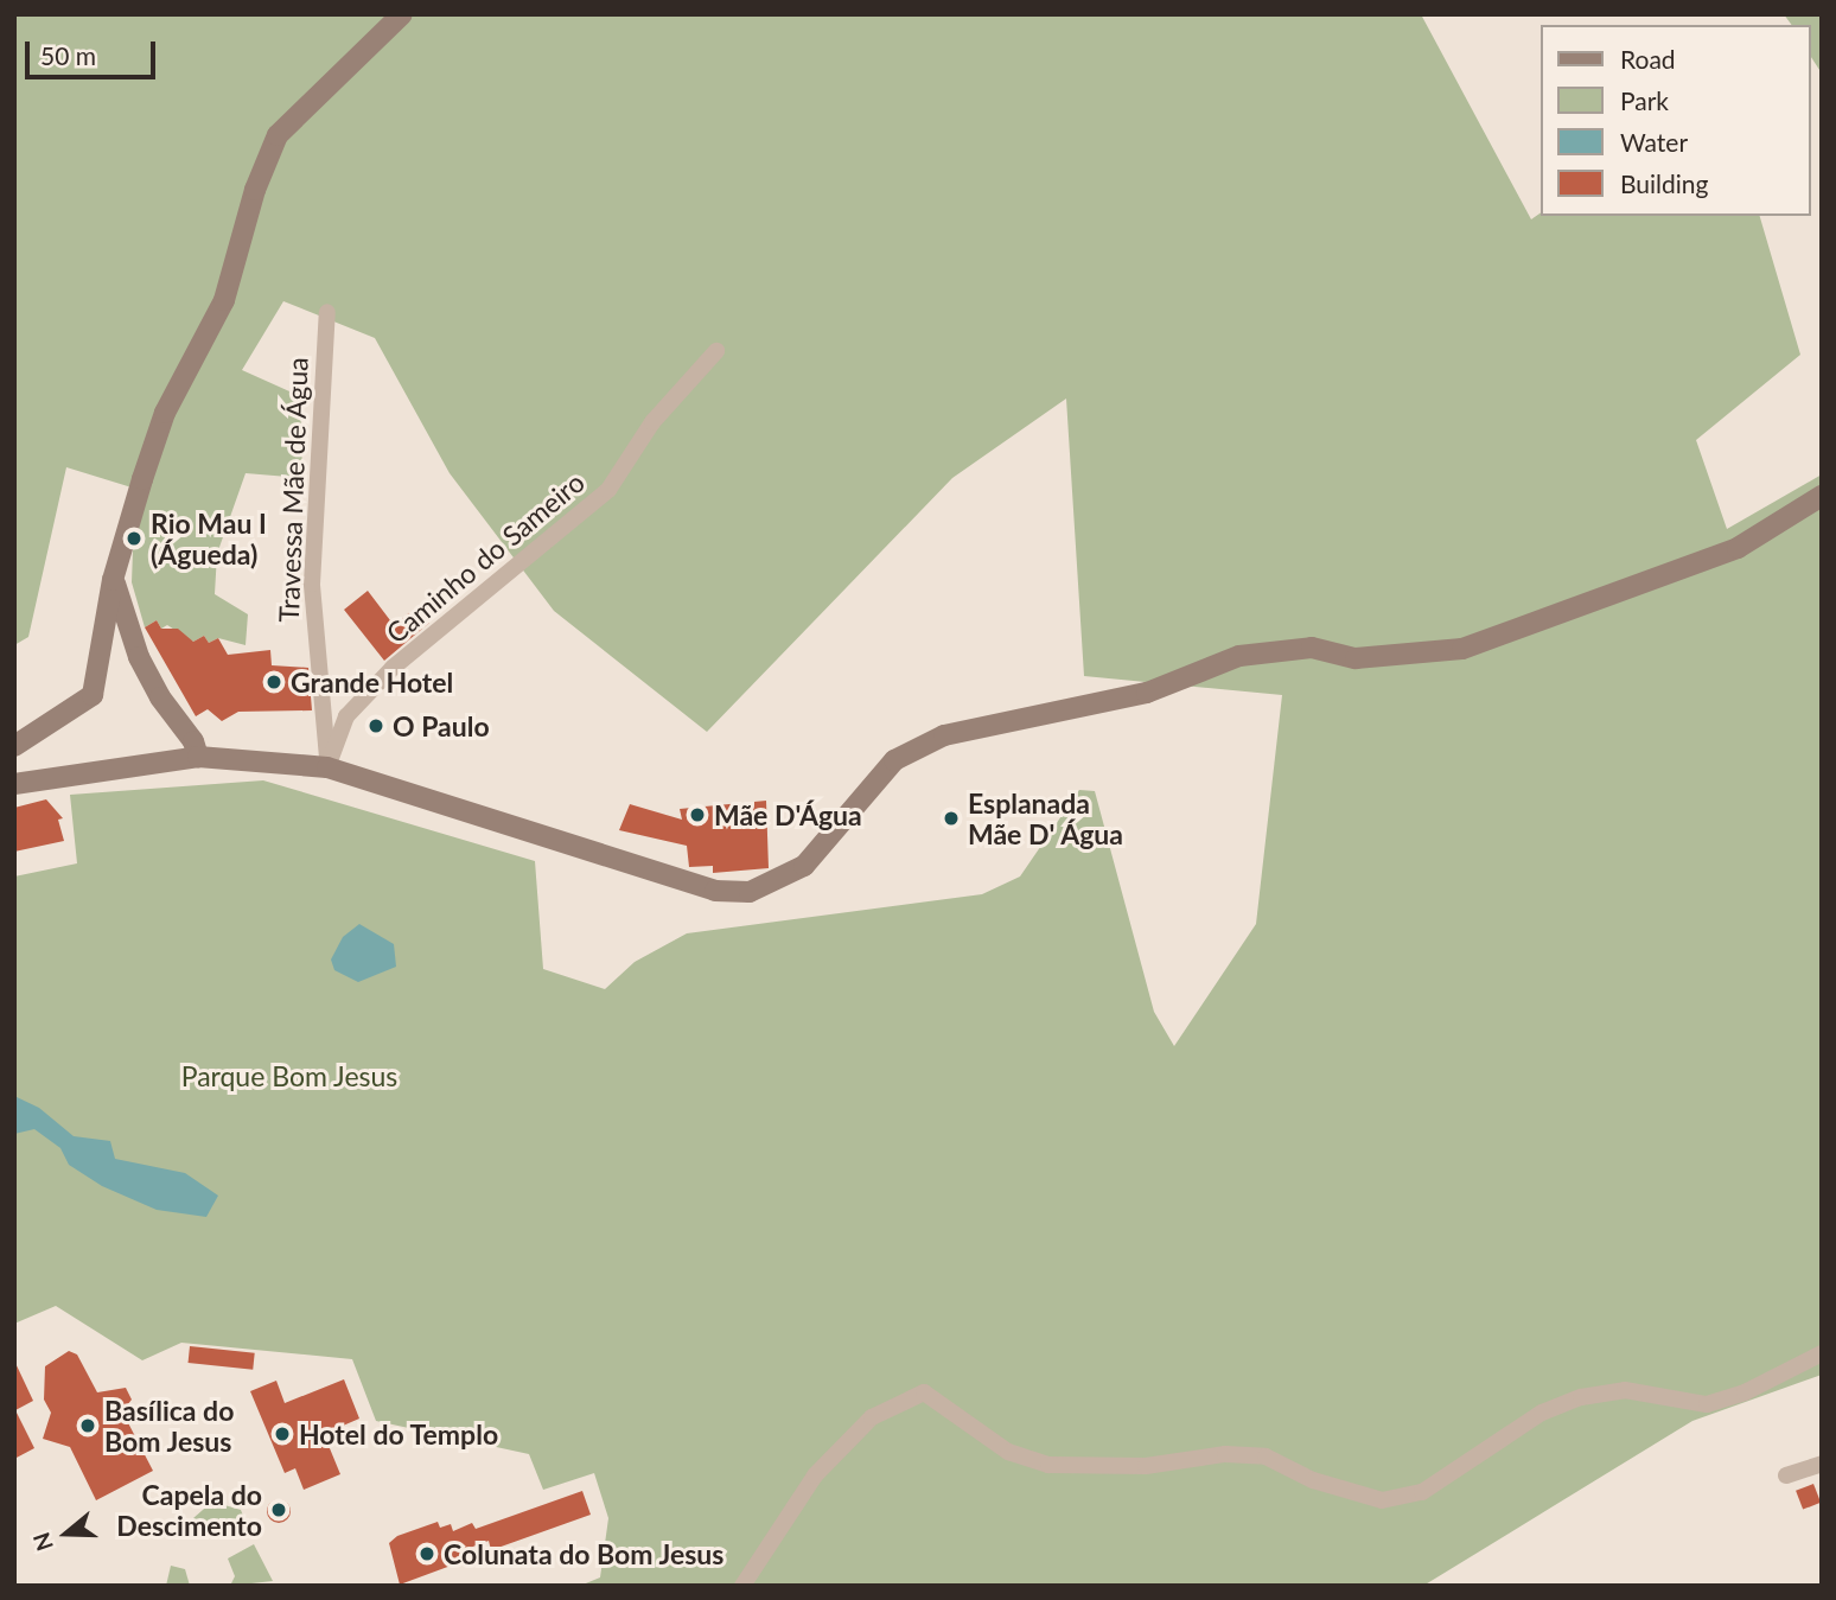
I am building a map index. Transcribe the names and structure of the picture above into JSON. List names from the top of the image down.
{
  "streets": {
    "street": ["Travessa Mãe de Água", "Caminho do Sameiro"]
  },
  "crossings": [
    ["Travessa Mãe de Água", "Caminho do Sameiro"]
  ],
  "parks": ["Parque Bom Jesus"],
  "places": [
    "Rio Mau I (Águeda)",
    "Grande Hotel",
    "O Paulo",
    "Mãe D'Água",
    "Esplanada Mãe D' Água",
    "Basílica do Bom Jesus",
    "Hotel do Templo",
    "Capela do Descimento",
    "Colunata do Bom Jesus"
  ],
  "legend": [
    "Road",
    "Park",
    "Water",
    "Building"
  ],
  "scale_bar": "50 m",
  "north": "left"
}
